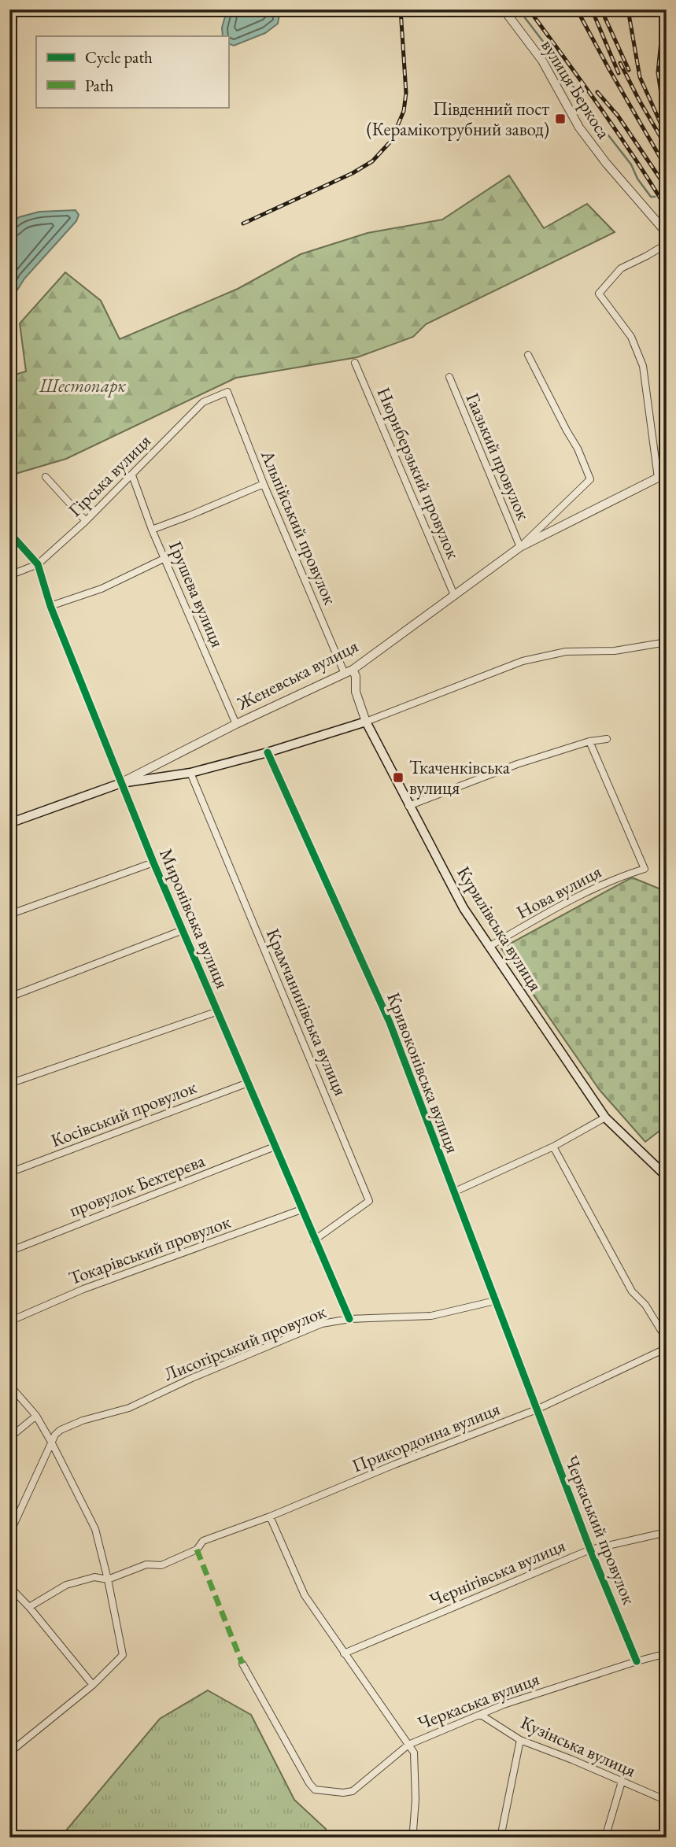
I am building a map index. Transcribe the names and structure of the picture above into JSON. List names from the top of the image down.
{
  "streets": {
    "main road": ["Женевська вулиця", "Курилівська вулиця"],
    "street": [
      "вулиця Беркоса",
      "Гаазький провулок",
      "Нюрнберзький провулок",
      "Гірська вулиця",
      "Альпійський провулок",
      "Грушева вулиця",
      "Нова вулиця",
      "Миронівська вулиця",
      "Крамчанинівська вулиця",
      "Кривоконівська вулиця",
      "Косівський провулок",
      "провулок Бехтерєва",
      "Токарівський провулок",
      "Лисогірський провулок",
      "Прикордонна вулиця",
      "Черкаський провулок",
      "Чернігівська вулиця",
      "Черкаська вулиця",
      "Кузінська вулиця"
    ]
  },
  "crossings": [
    ["Гаазький провулок", "Женевська вулиця"],
    ["Нюрнберзький провулок", "Женевська вулиця"],
    ["Гірська вулиця", "Альпійський провулок"],
    ["Гірська вулиця", "Грушева вулиця"],
    ["Гірська вулиця", "Миронівська вулиця"],
    ["Альпійський провулок", "Женевська вулиця"],
    ["Альпійський провулок", "Курилівська вулиця"],
    ["Грушева вулиця", "Женевська вулиця"],
    ["Женевська вулиця", "Миронівська вулиця"],
    ["Женевська вулиця", "Курилівська вулиця"],
    ["Нова вулиця", "Курилівська вулиця"],
    ["Миронівська вулиця", "Крамчанинівська вулиця"],
    ["Миронівська вулиця", "Косівський провулок"],
    ["Миронівська вулиця", "провулок Бехтерєва"],
    ["Миронівська вулиця", "Токарівський провулок"],
    ["Миронівська вулиця", "Лисогірський провулок"],
    ["Кривоконівська вулиця", "Лисогірський провулок"],
    ["Кривоконівська вулиця", "Прикордонна вулиця"],
    ["Кривоконівська вулиця", "Черкаський провулок"],
    ["Прикордонна вулиця", "Черкаський провулок"],
    ["Черкаський провулок", "Чернігівська вулиця"],
    ["Черкаський провулок", "Черкаська вулиця"],
    ["Черкаська вулиця", "Кузінська вулиця"]
  ],
  "parks": ["Шестопарк"],
  "places": {
    "transit": ["Південний пост (Керамікотрубний завод)", "Ткаченківська вулиця"]
  },
  "legend": ["Cycle path", "Path"]
}
